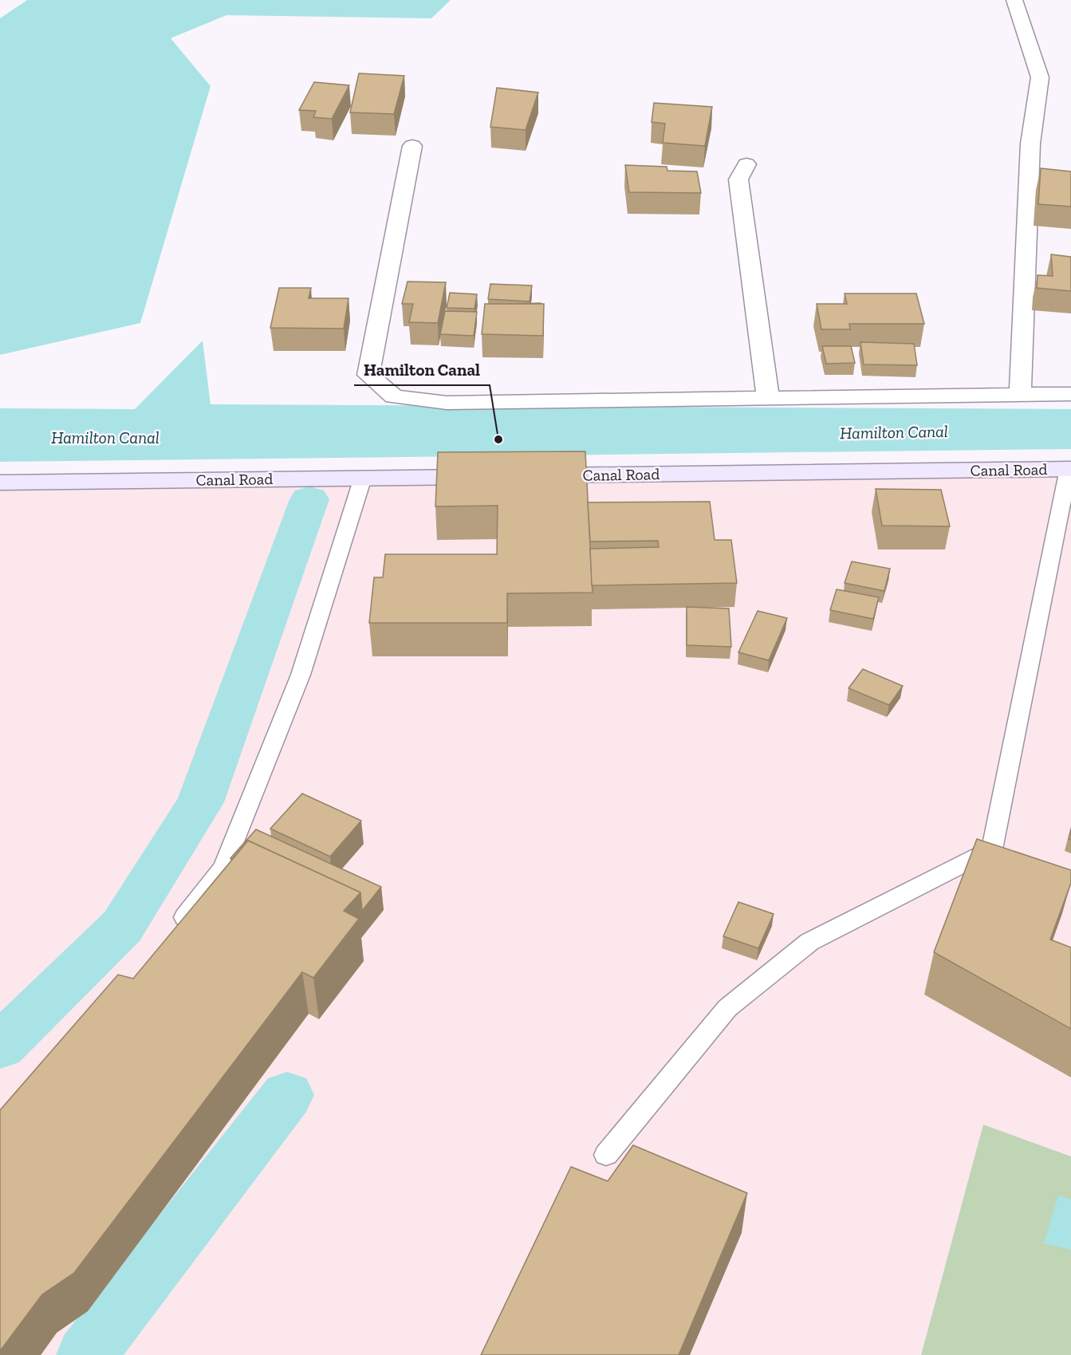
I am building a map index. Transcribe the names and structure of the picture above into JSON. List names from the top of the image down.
{
  "streets": {
    "main road": ["Canal Road"]
  },
  "water": ["Hamilton Canal"],
  "places": ["Hamilton Canal"]
}
